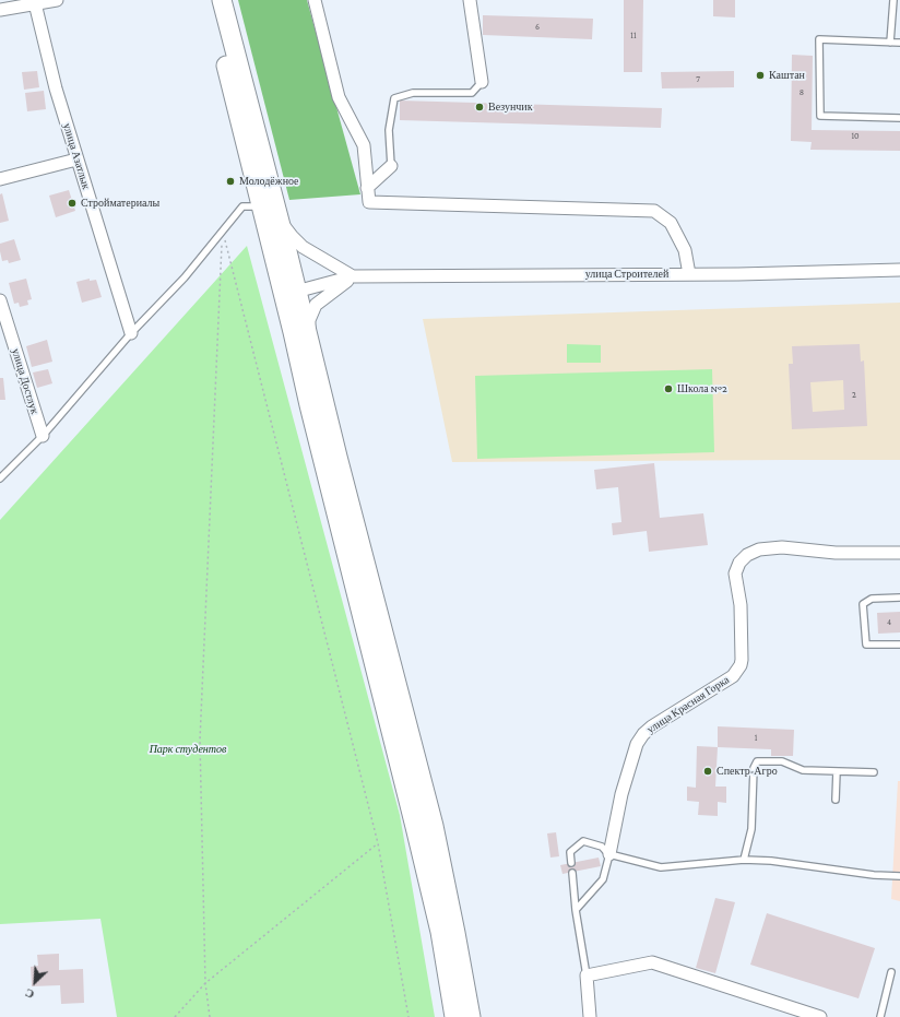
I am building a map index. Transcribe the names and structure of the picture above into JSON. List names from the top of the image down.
{
  "streets": {
    "street": [
      "улица Азатлык",
      "улица Строителей",
      "улица Достлук",
      "улица Красная Горка"
    ]
  },
  "parks": ["Парк студентов"],
  "places": [
    "Каштан",
    "Везунчик",
    "Молодёжное",
    "Стройматериалы",
    "Школа №2",
    "Спектр-Агро"
  ],
  "house_numbers": [
    "6",
    "11",
    "7",
    "8",
    "10",
    "2",
    "4",
    "1"
  ],
  "north": "bottom left"
}
